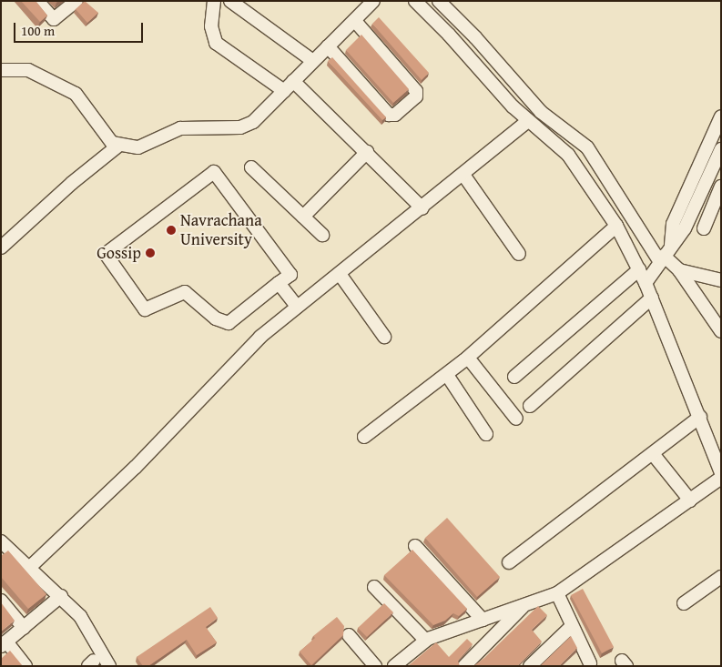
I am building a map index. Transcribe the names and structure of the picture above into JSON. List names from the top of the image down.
{
  "places": ["Navrachana University", "Gossip"],
  "scale_bar": "100 m"
}
